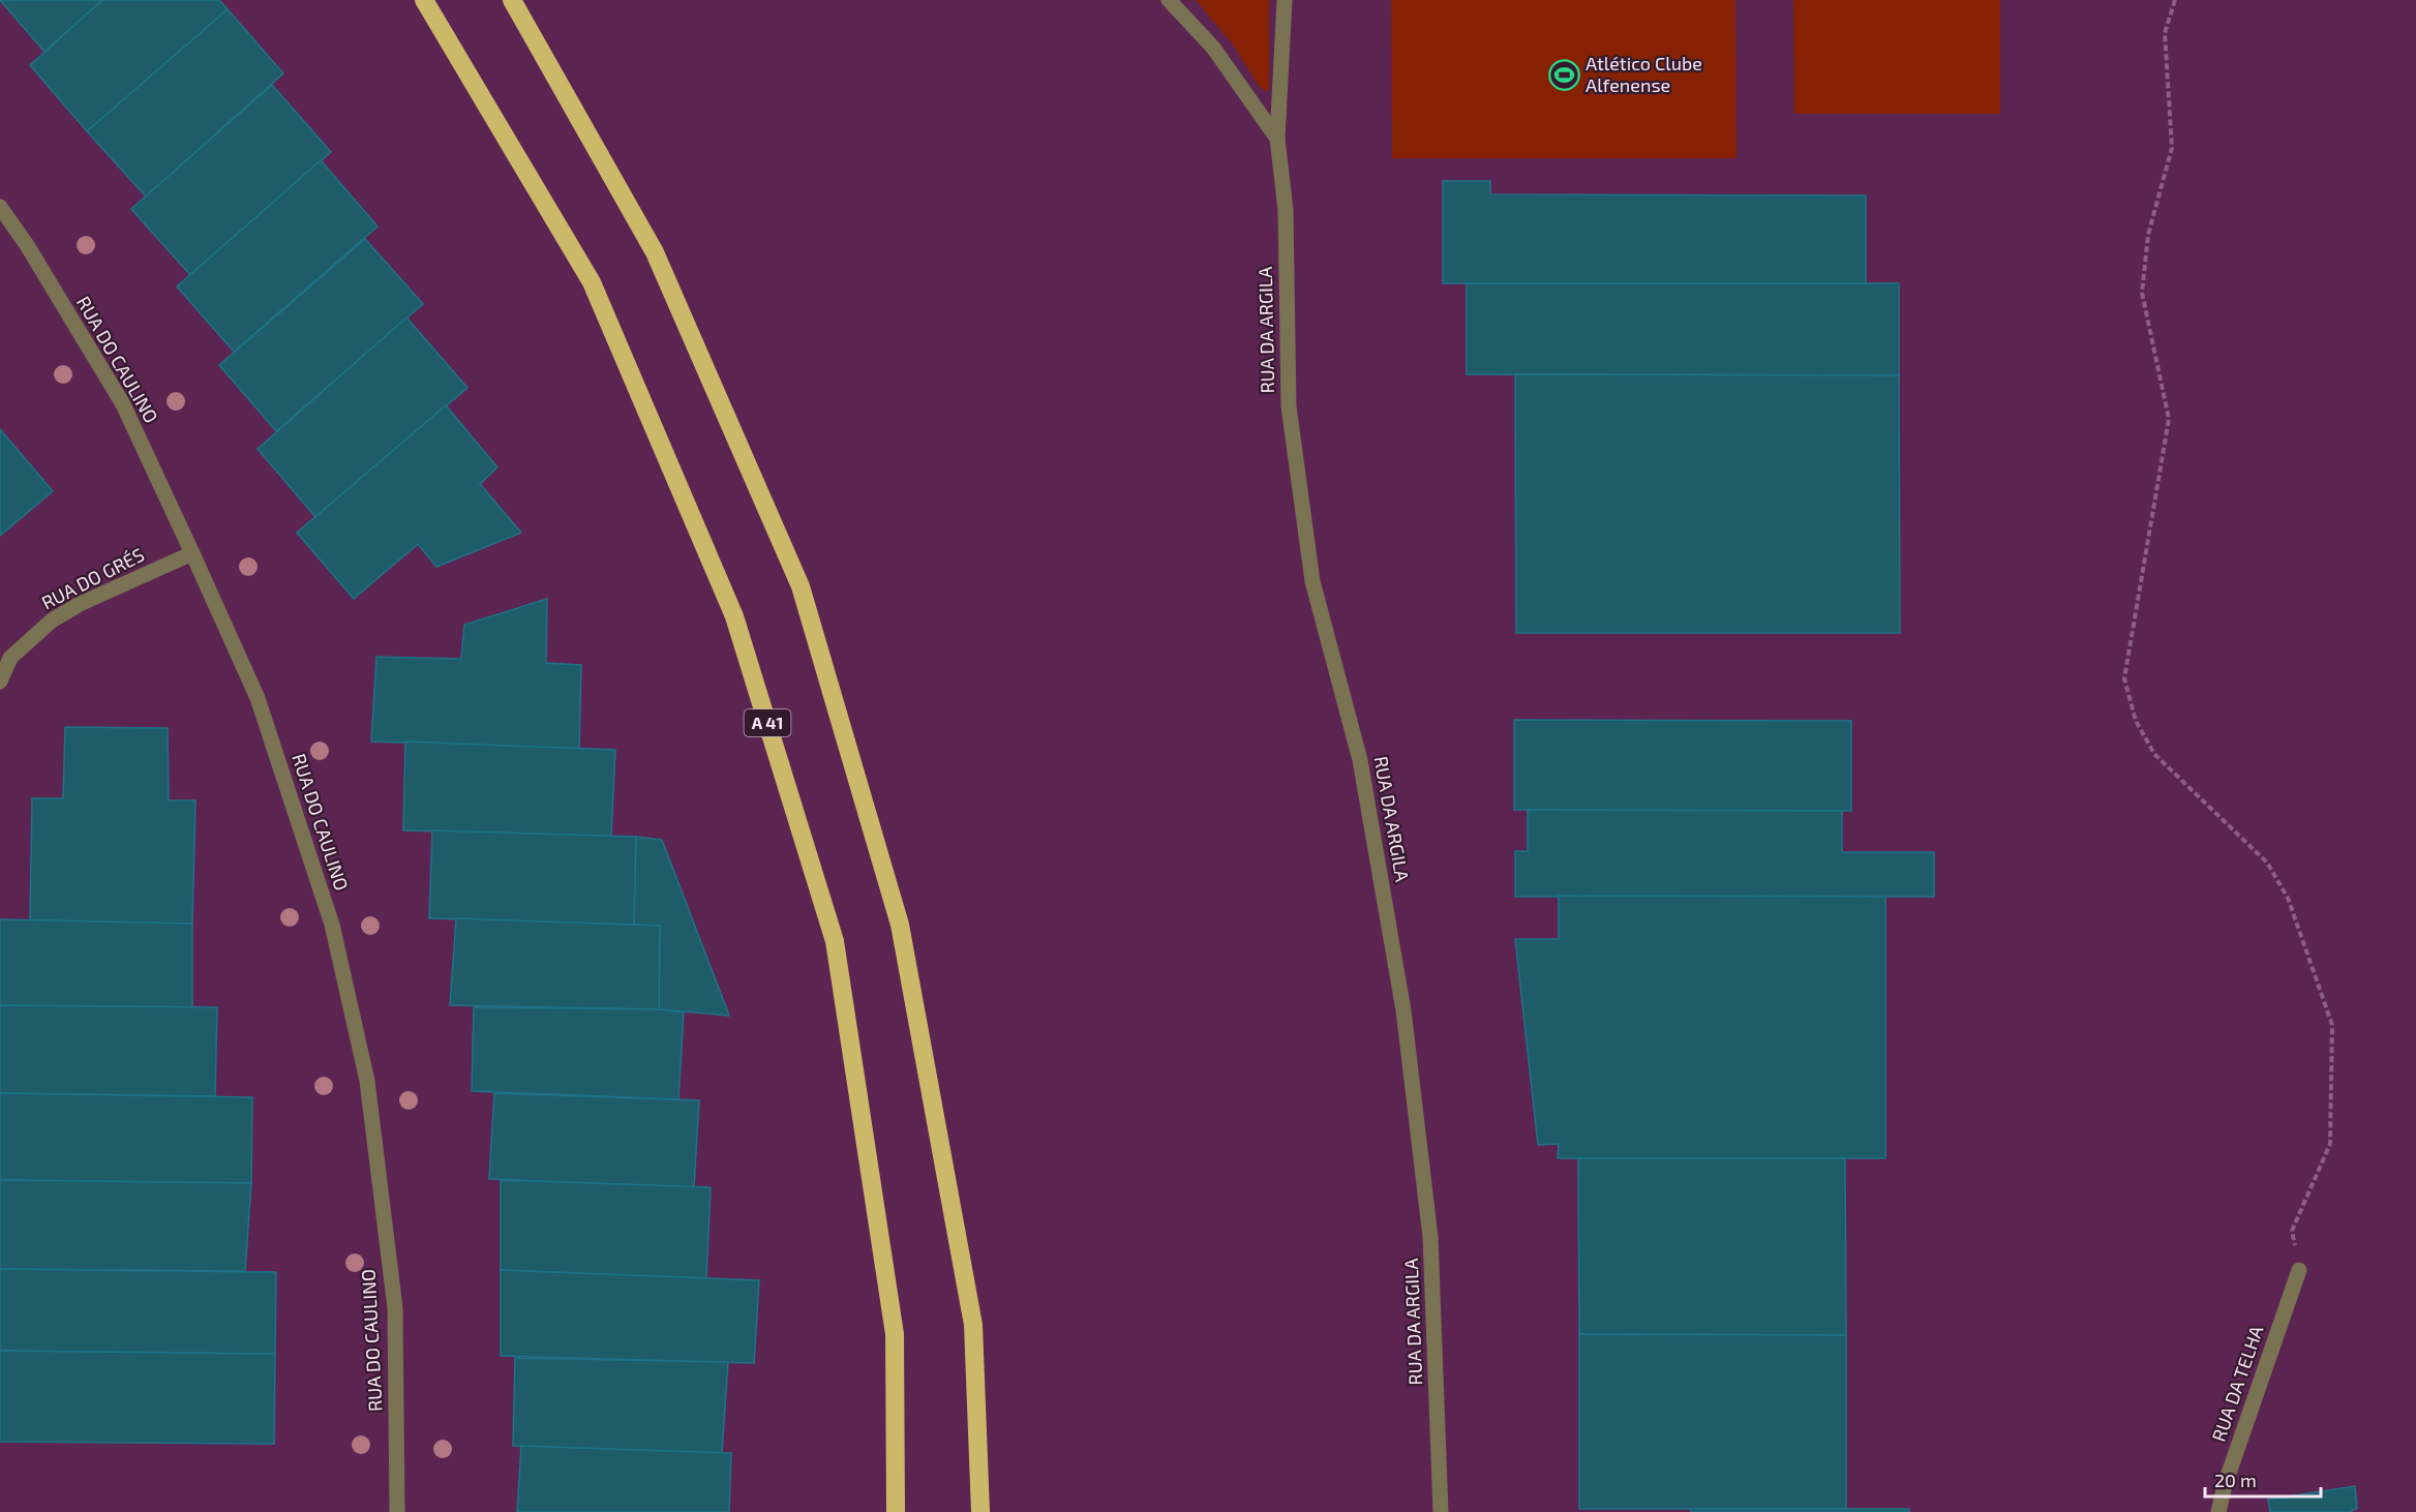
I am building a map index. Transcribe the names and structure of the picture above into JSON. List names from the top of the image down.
{
  "streets": {
    "highway": ["A 41"],
    "street": [
      "RUA DA ARGILA",
      "RUA DO CAULINO",
      "RUA DO GRÉS",
      "RUA DA TELHA"
    ]
  },
  "crossings": [
    ["RUA DO CAULINO", "RUA DO GRÉS"]
  ],
  "places": {
    "sports": ["Atlético Clube Alfenense"]
  },
  "scale_bar": "20 m"
}
